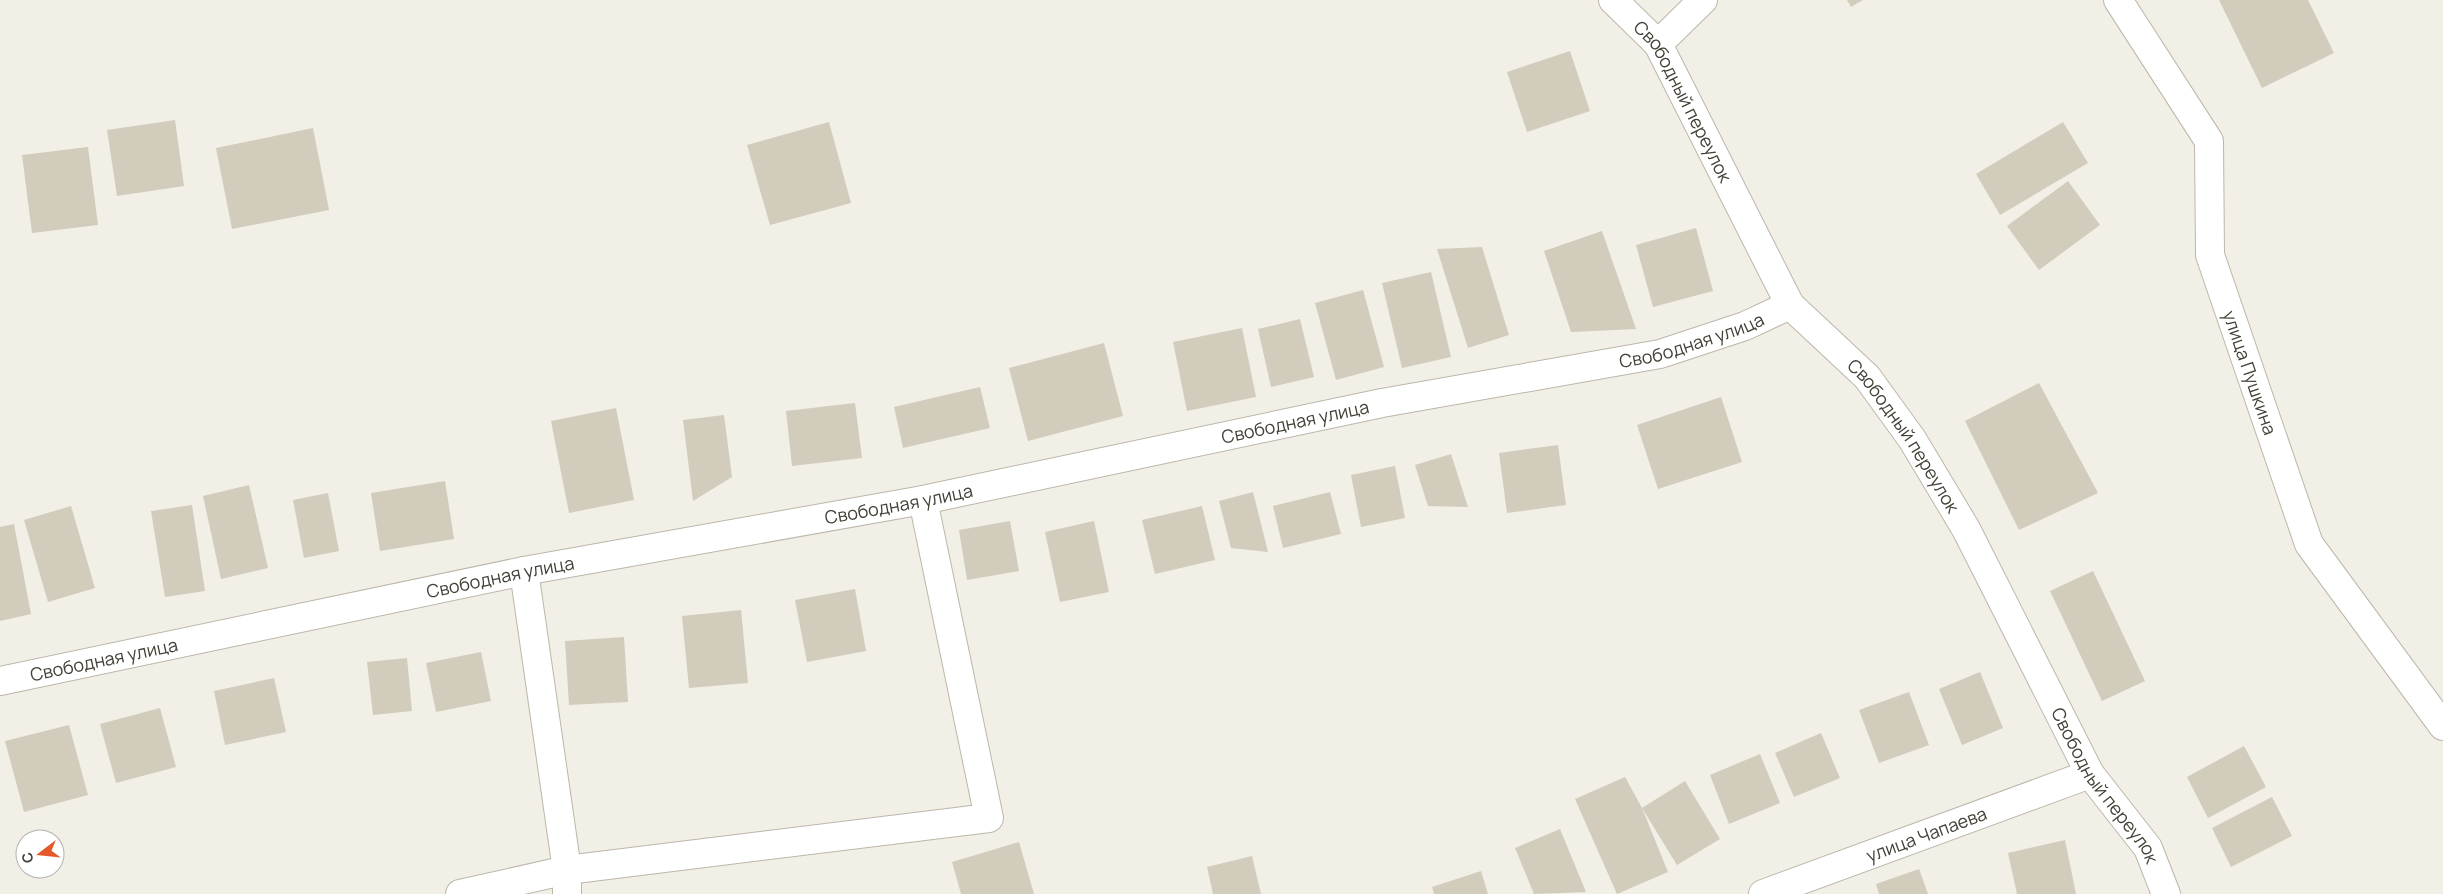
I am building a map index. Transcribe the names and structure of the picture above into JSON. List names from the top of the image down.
{
  "streets": {
    "street": [
      "Свободный переулок",
      "Свободная улица",
      "улица Пушкина",
      "улица Чапаева"
    ]
  },
  "crossings": [
    ["Свободный переулок", "Свободная улица"],
    ["Свободный переулок", "улица Чапаева"]
  ],
  "north": "left"
}
